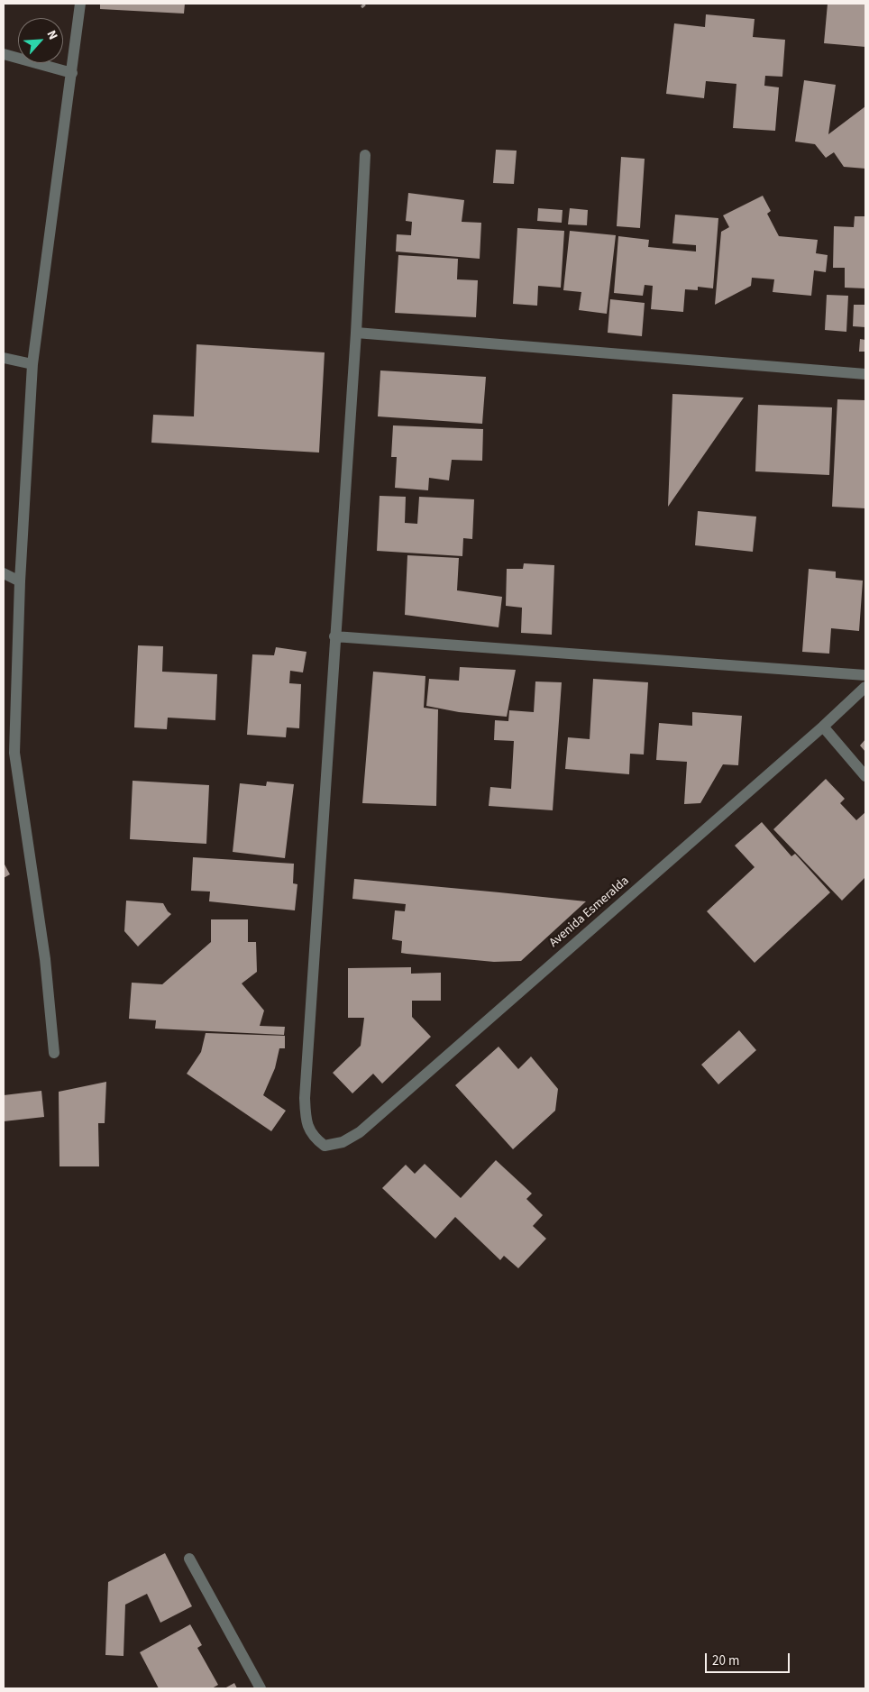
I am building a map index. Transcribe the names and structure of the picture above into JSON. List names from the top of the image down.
{
  "streets": {
    "street": ["Avenida Esmeralda"]
  },
  "scale_bar": "20 m",
  "north": "top right"
}
